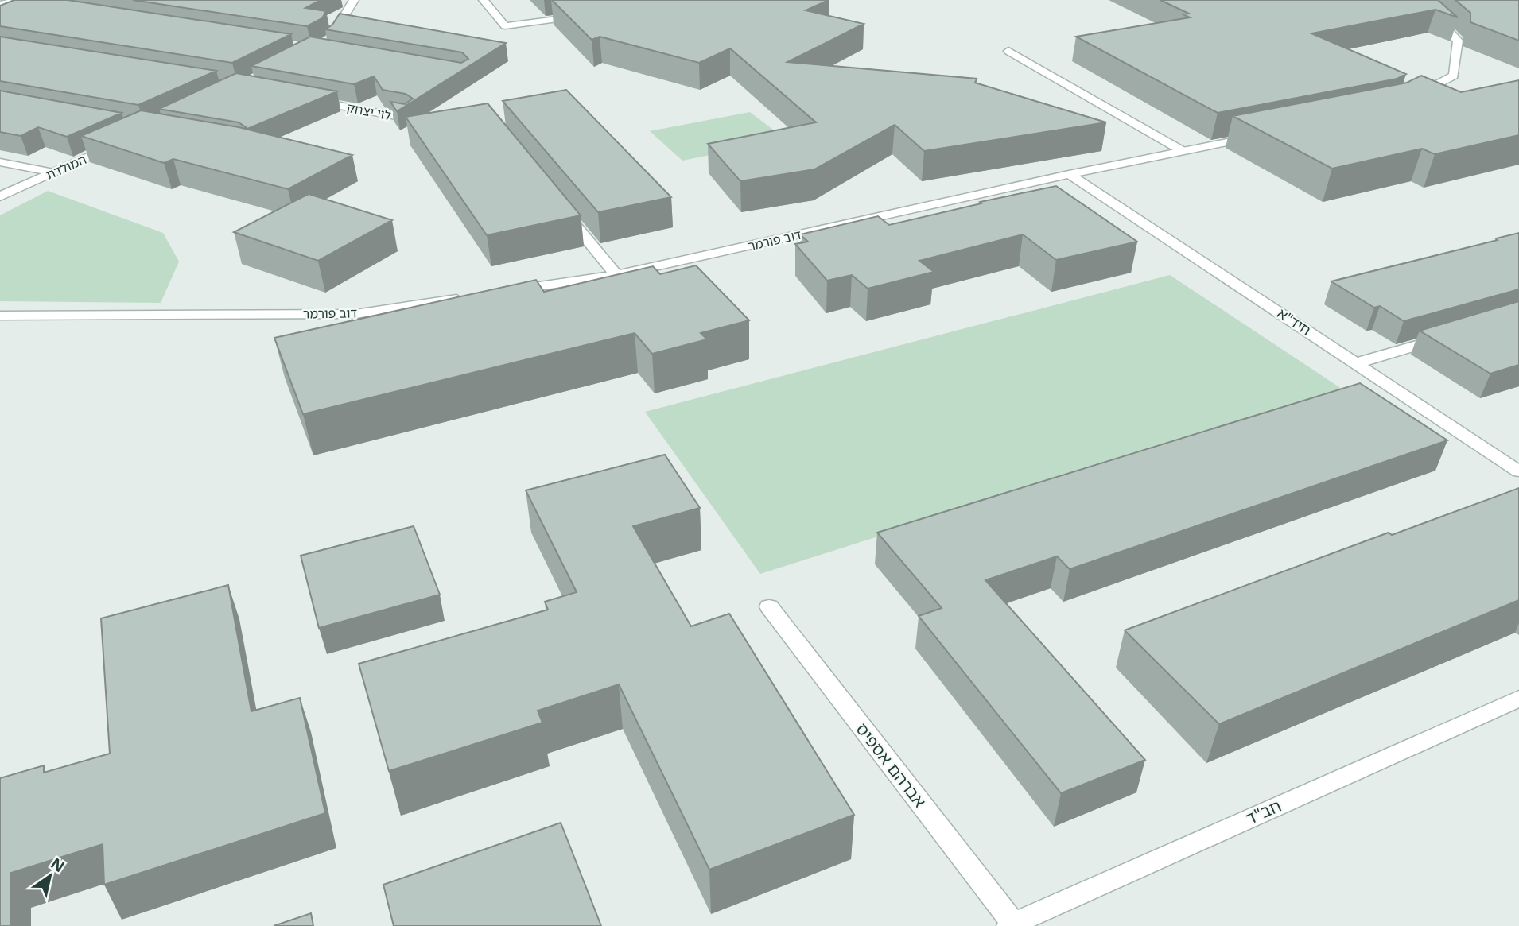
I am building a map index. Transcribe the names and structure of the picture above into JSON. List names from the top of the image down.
{
  "streets": {
    "street": [
      "לוי יצחק",
      "המולדת",
      "דוב פורמר",
      "חיד\"א",
      "אברהם אספיס",
      "חב\"ד"
    ]
  },
  "crossings": [
    ["דוב פורמר", "חיד\"א"],
    ["אברהם אספיס", "חב\"ד"]
  ],
  "north": "top right"
}
